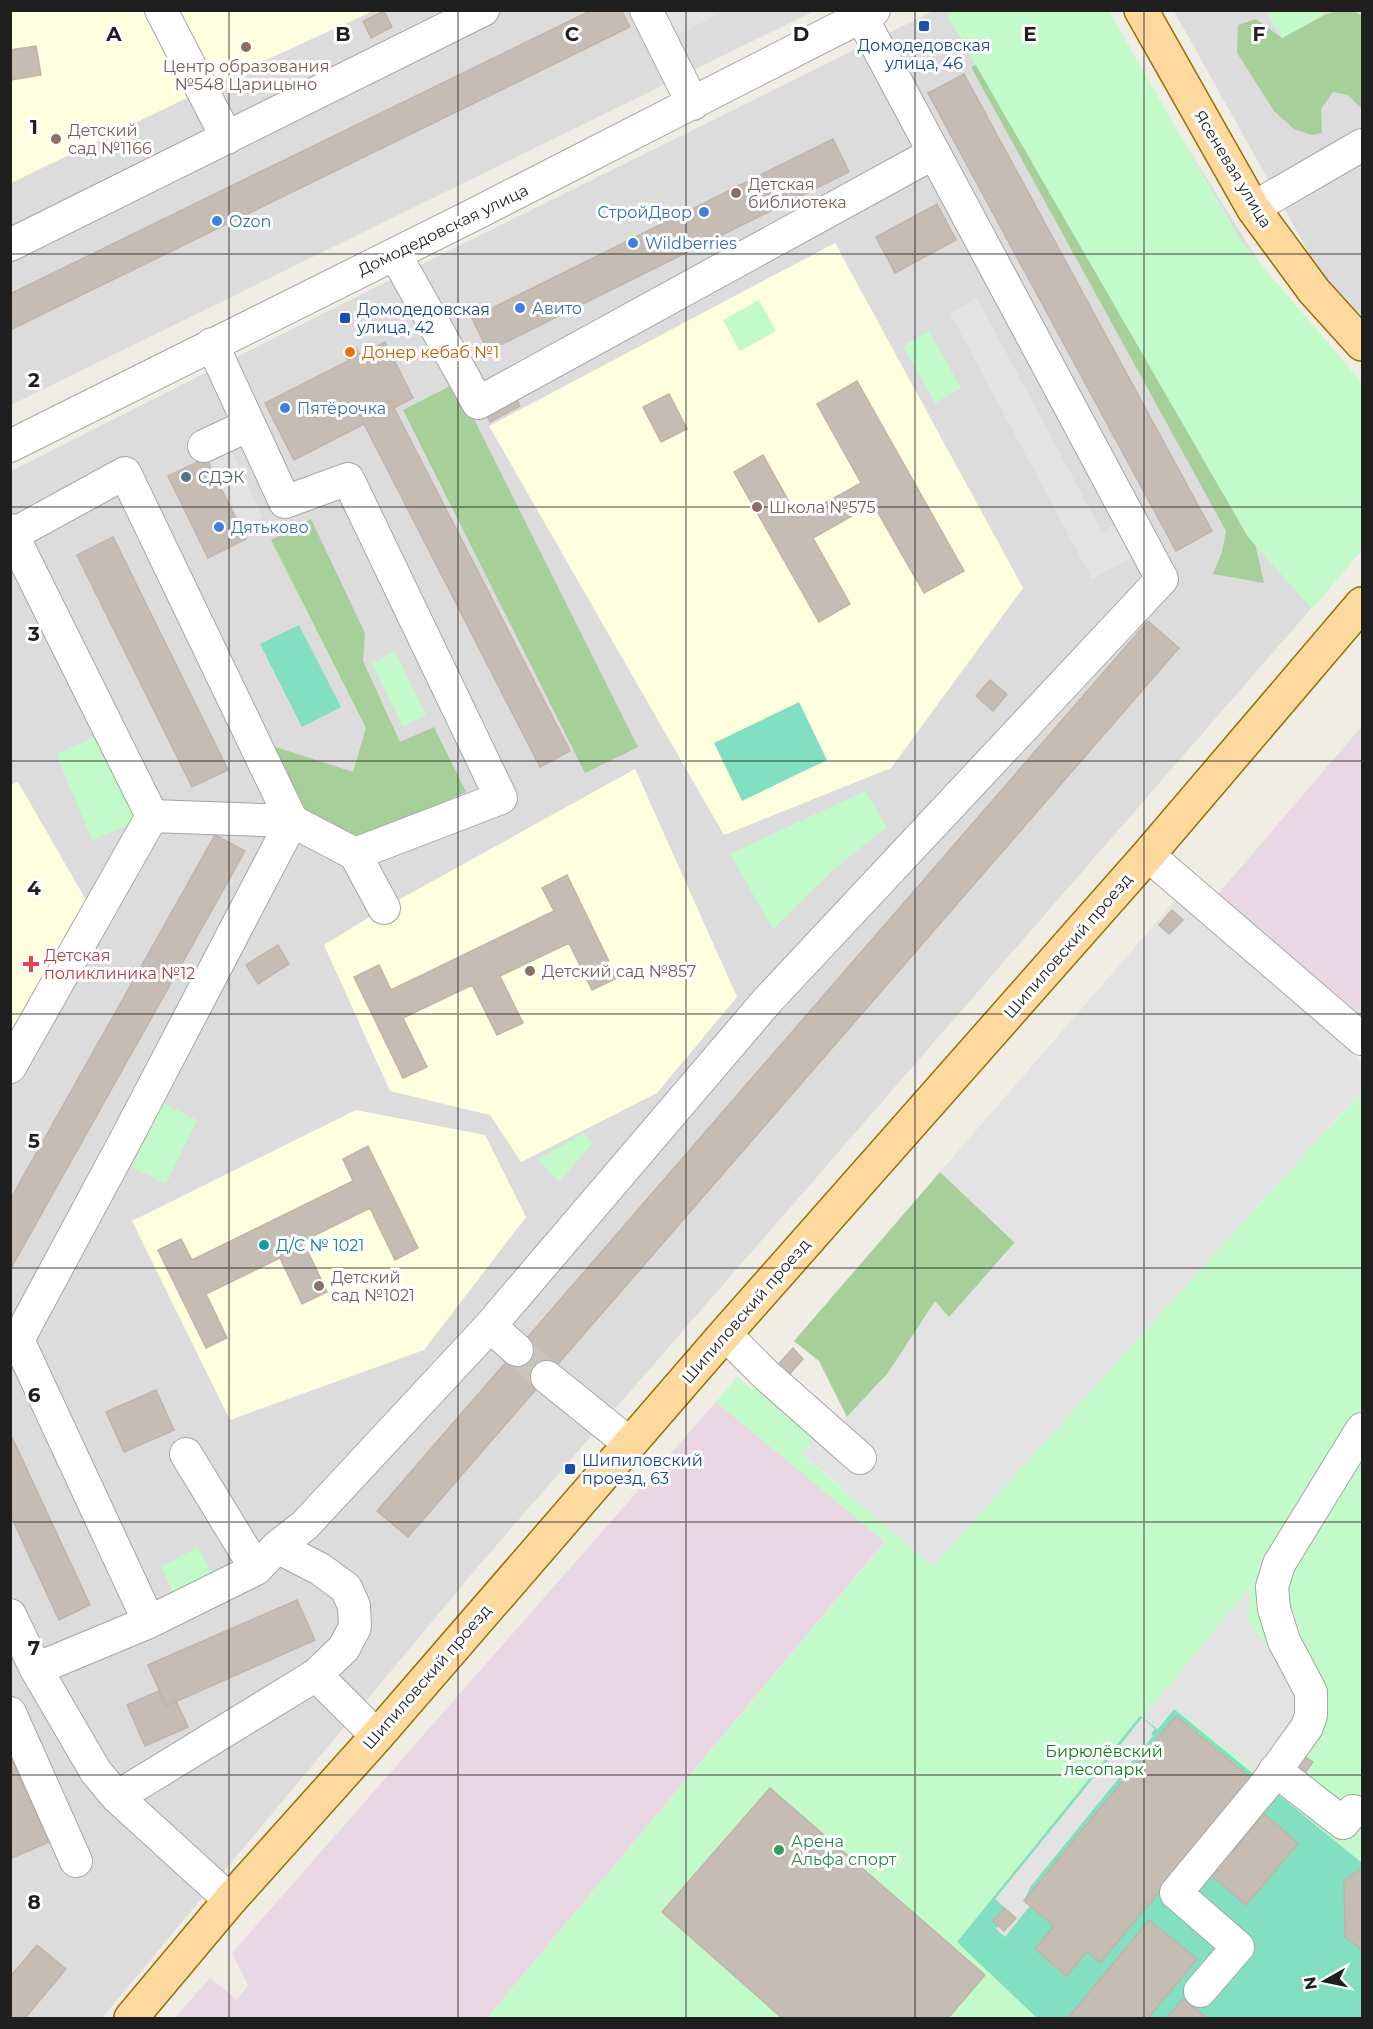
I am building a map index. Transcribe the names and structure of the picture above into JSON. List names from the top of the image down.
{
  "streets": {
    "main road": ["Ясеневая улица", "Шипиловский проезд"],
    "street": ["Домодедовская улица"]
  },
  "parks": ["Бирюлёвский лесопарк"],
  "places": {
    "transit": ["Домодедовская улица, 46", "Домодедовская улица, 42", "Шипиловский проезд, 63"],
    "other": [
      "Центр образования №548 Царицыно",
      "Детский сад №1166",
      "Детская библиотека",
      "СтройДвор",
      "Ozon",
      "Wildberries",
      "Авито",
      "Донер кебаб №1",
      "Пятёрочка",
      "СДЭК",
      "Школа №575",
      "Дятьково",
      "Детский сад №857",
      "Д/C № 1021",
      "Детский сад №1021",
      "Арена Альфа спорт"
    ],
    "health": ["Детская поликлиника №12"]
  },
  "north": "left",
  "grid": {
    "columns": [
      "A",
      "B",
      "C",
      "D",
      "E",
      "F"
    ],
    "rows": [
      "1",
      "2",
      "3",
      "4",
      "5",
      "6",
      "7",
      "8"
    ]
  }
}
